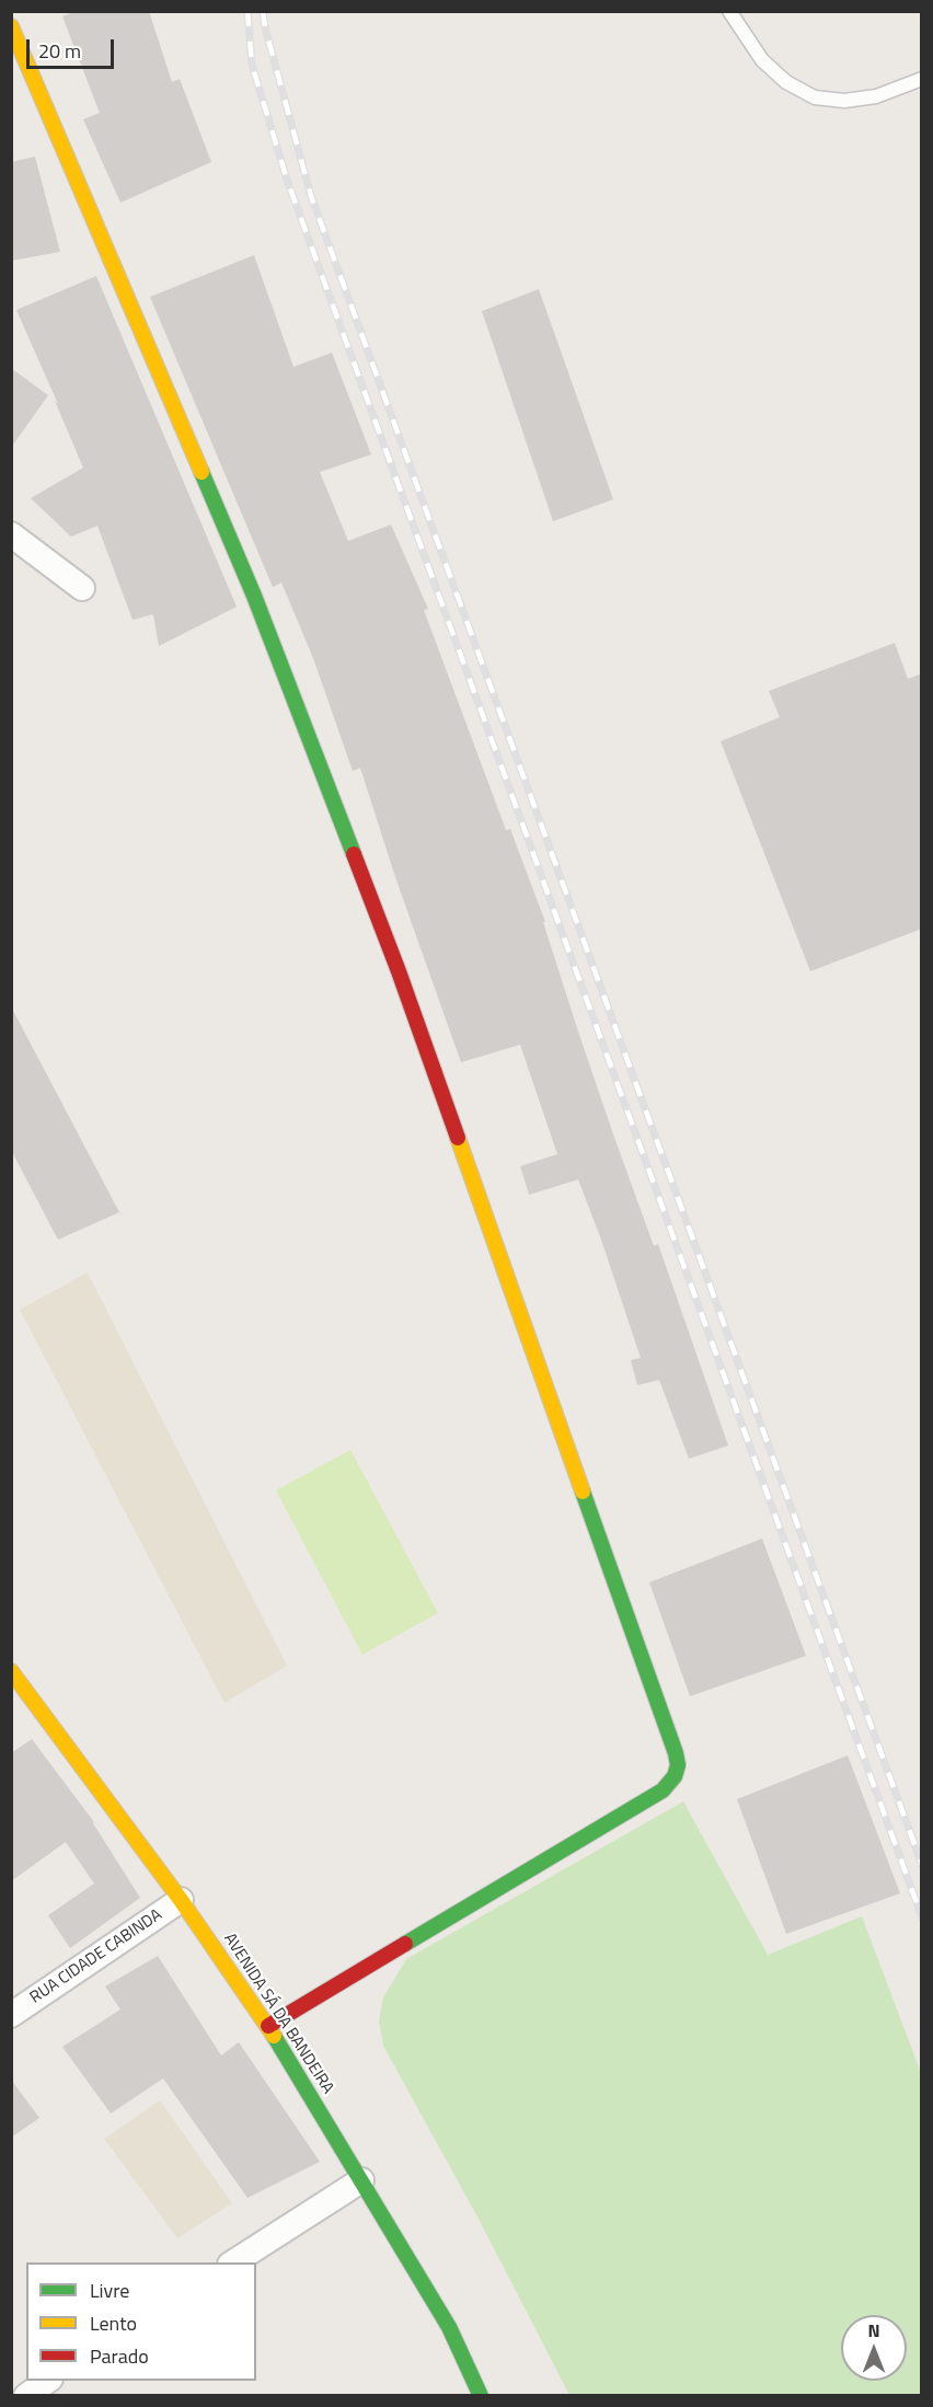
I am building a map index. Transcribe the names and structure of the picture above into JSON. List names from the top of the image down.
{
  "streets": {
    "street": ["RUA CIDADE CABINDA", "AVENIDA SÁ DA BANDEIRA"]
  },
  "crossings": [
    ["RUA CIDADE CABINDA", "AVENIDA SÁ DA BANDEIRA"]
  ],
  "legend": ["Livre", "Lento", "Parado"],
  "scale_bar": "20 m",
  "north": "top"
}
